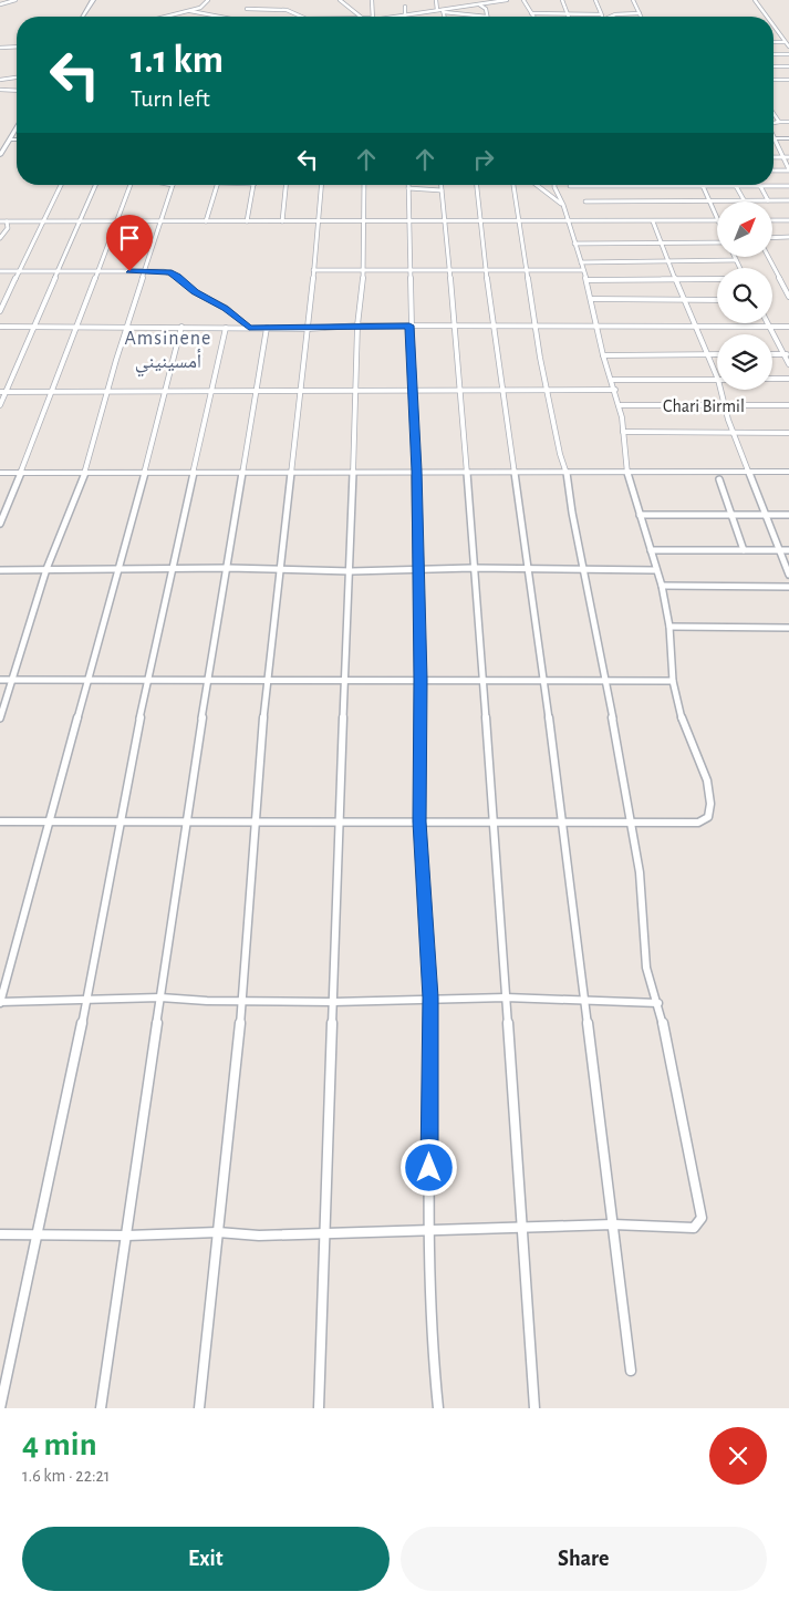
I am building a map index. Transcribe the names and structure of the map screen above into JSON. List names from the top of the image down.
{
  "streets": {
    "street": ["Chari Birmil"]
  },
  "districts": ["Amsinene أمسينيني"],
  "north": "top right",
  "page": {
    "turn": ["1.1 km", "Turn left"],
    "heading": ["4 min", "1.6 km · 22:21"],
    "buttons": ["Exit", "Share"]
  }
}
